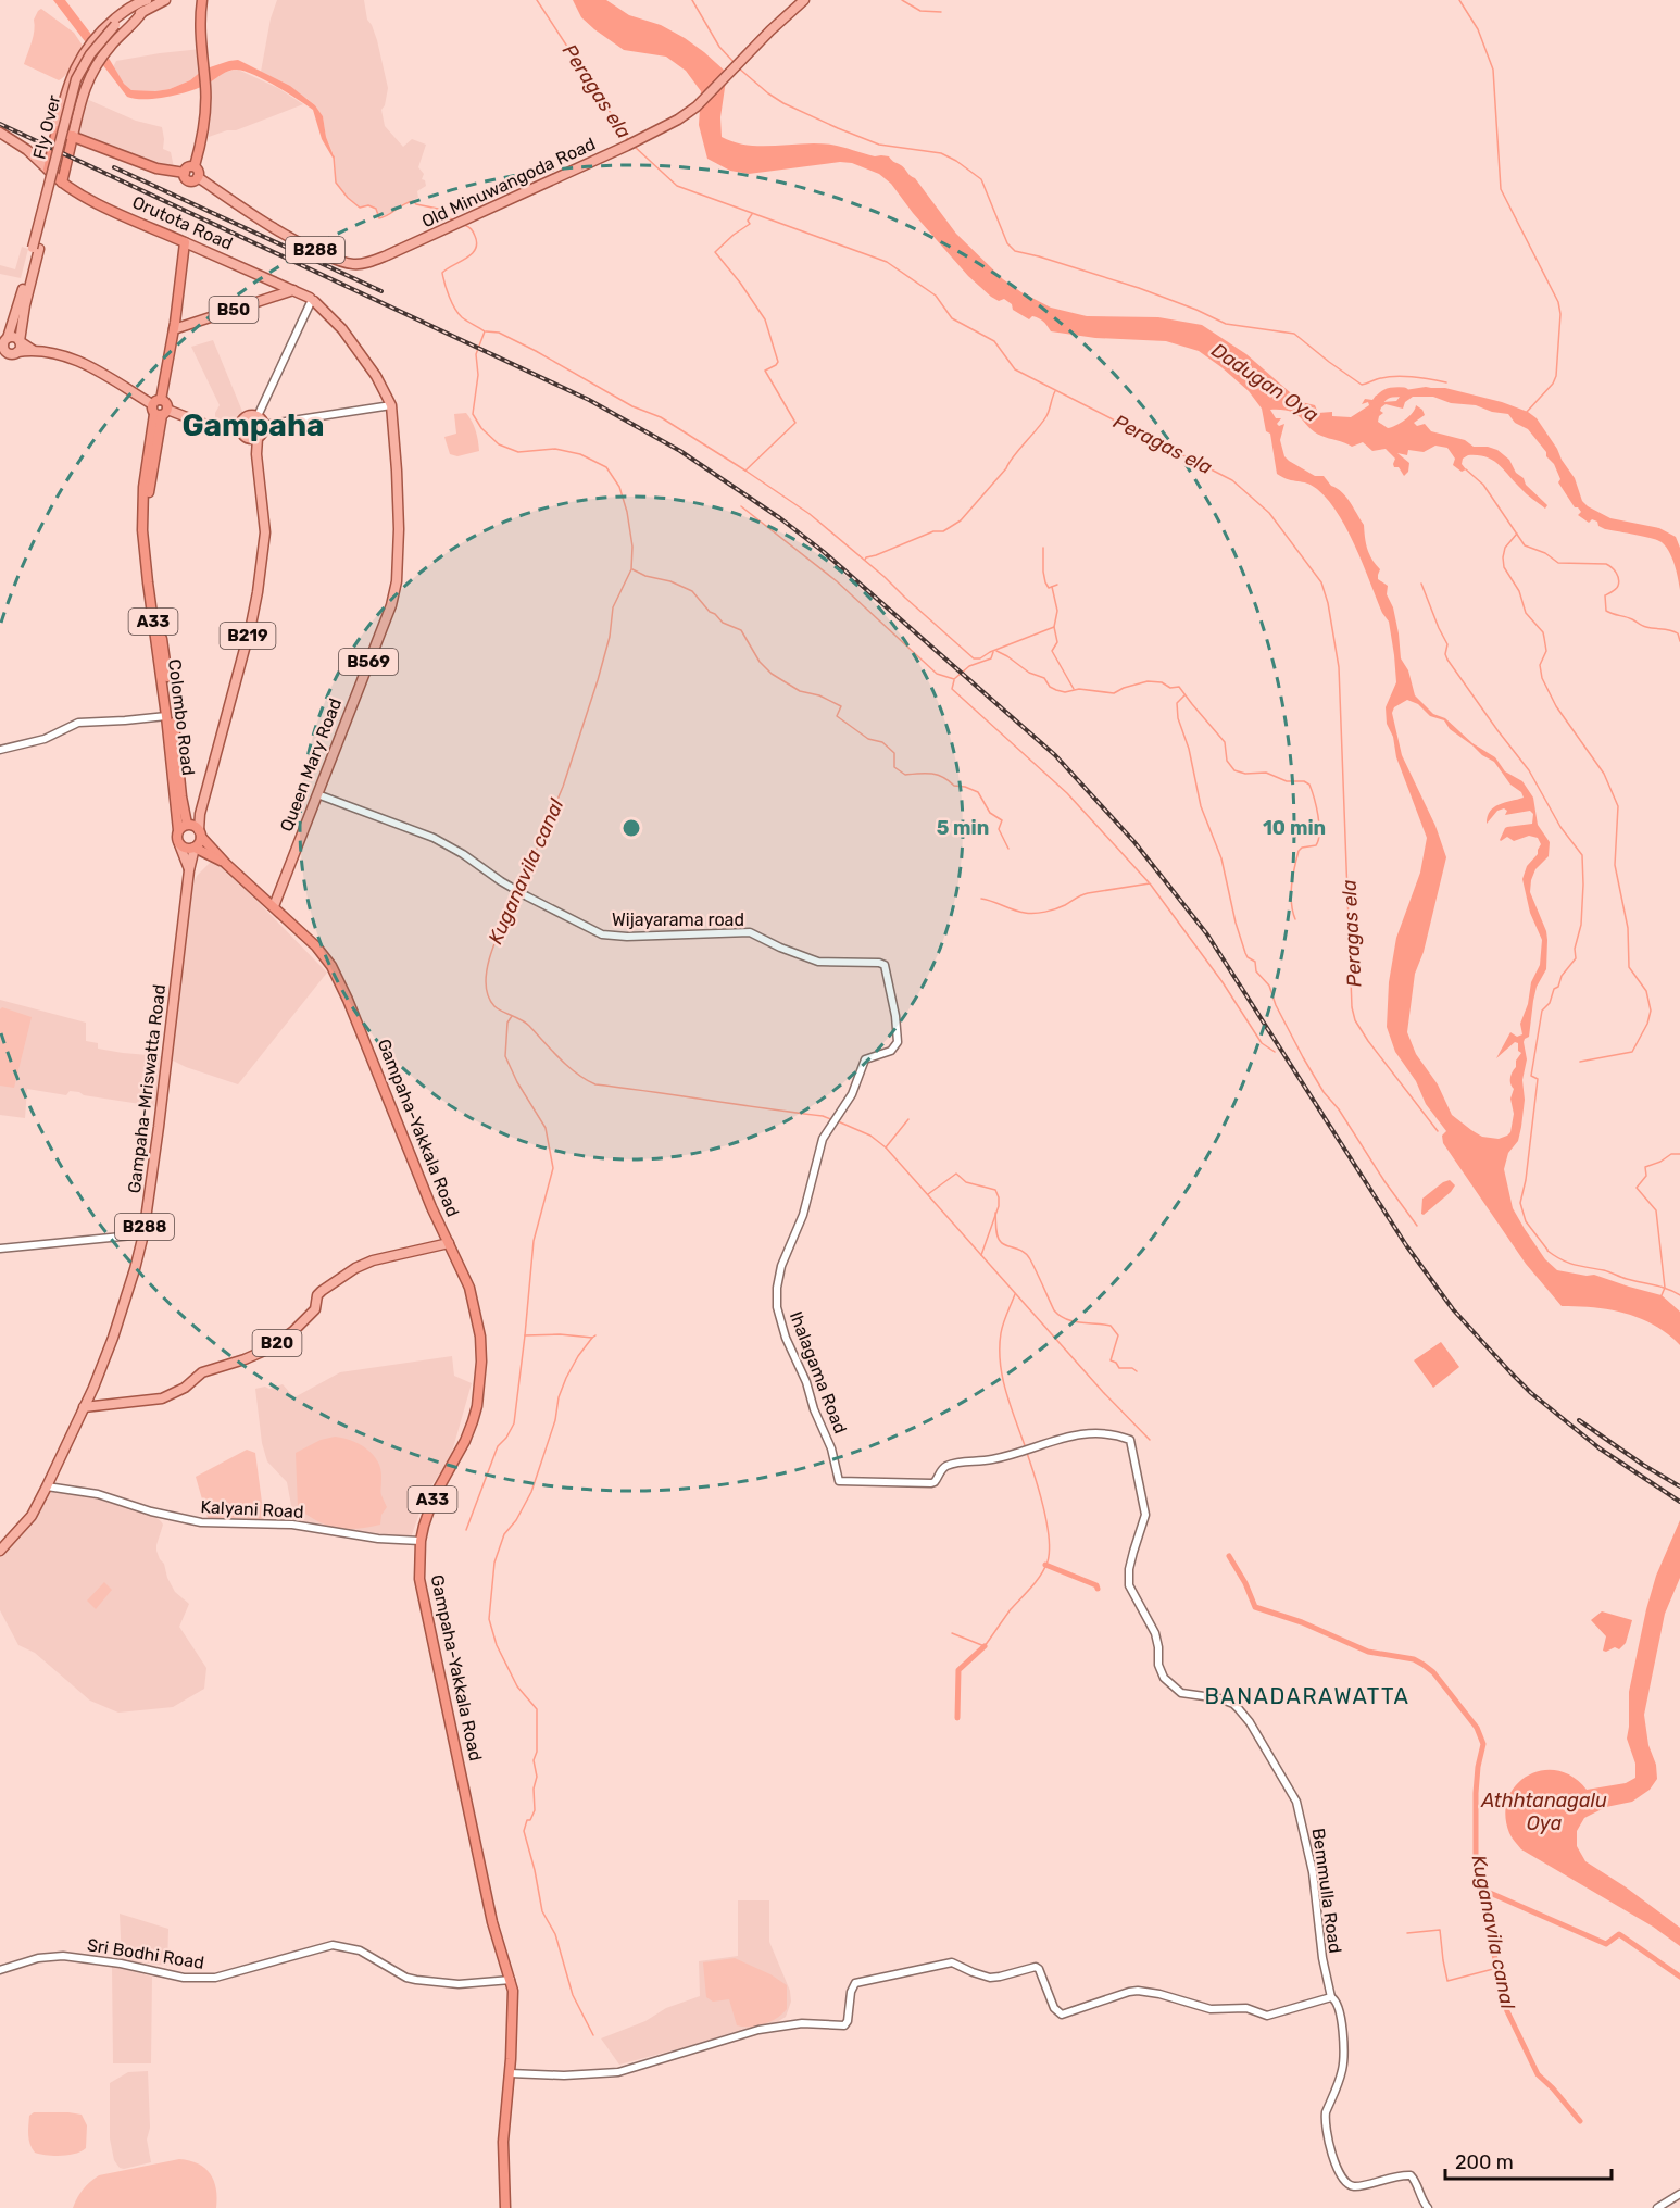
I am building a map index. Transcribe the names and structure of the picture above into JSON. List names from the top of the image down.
{
  "streets": {
    "highway": [
      "Orutota Road",
      "A33",
      "Colombo Road",
      "Gampaha-Yakkala Road"
    ],
    "main road": [
      "Fly Over",
      "Old Minuwangoda Road",
      "B288",
      "B50",
      "B219",
      "B569",
      "Queen Mary Road",
      "Gampaha-Mriswatta Road",
      "B20"
    ],
    "street": [
      "Wijayarama road",
      "Ihalagama Road",
      "Kalyani Road",
      "Bemmulla Road",
      "Sri Bodhi Road"
    ]
  },
  "crossings": [
    ["Orutota Road", "B50"],
    ["Orutota Road", "B569"],
    ["Orutota Road", "Colombo Road"],
    ["B50", "Colombo Road"],
    ["B219", "Colombo Road"],
    ["B219", "Gampaha-Mriswatta Road"],
    ["B219", "Gampaha-Yakkala Road"],
    ["B569", "Queen Mary Road"],
    ["Colombo Road", "Gampaha-Mriswatta Road"],
    ["Colombo Road", "Gampaha-Yakkala Road"],
    ["Queen Mary Road", "Wijayarama road"],
    ["Queen Mary Road", "Gampaha-Yakkala Road"],
    ["Wijayarama road", "Ihalagama Road"],
    ["Gampaha-Mriswatta Road", "Gampaha-Yakkala Road"],
    ["Gampaha-Mriswatta Road", "B20"],
    ["Gampaha-Mriswatta Road", "Kalyani Road"],
    ["Gampaha-Yakkala Road", "B20"],
    ["Gampaha-Yakkala Road", "Kalyani Road"],
    ["Gampaha-Yakkala Road", "Sri Bodhi Road"],
    ["Ihalagama Road", "Bemmulla Road"]
  ],
  "districts": ["Gampaha", "BANADARAWATTA"],
  "water": [
    "Peragas ela",
    "Dadugan Oya",
    "Kuganavila canal",
    "Athhtanagalu Oya"
  ],
  "scale_bar": "200 m",
  "rings": ["5 min", "10 min"]
}
